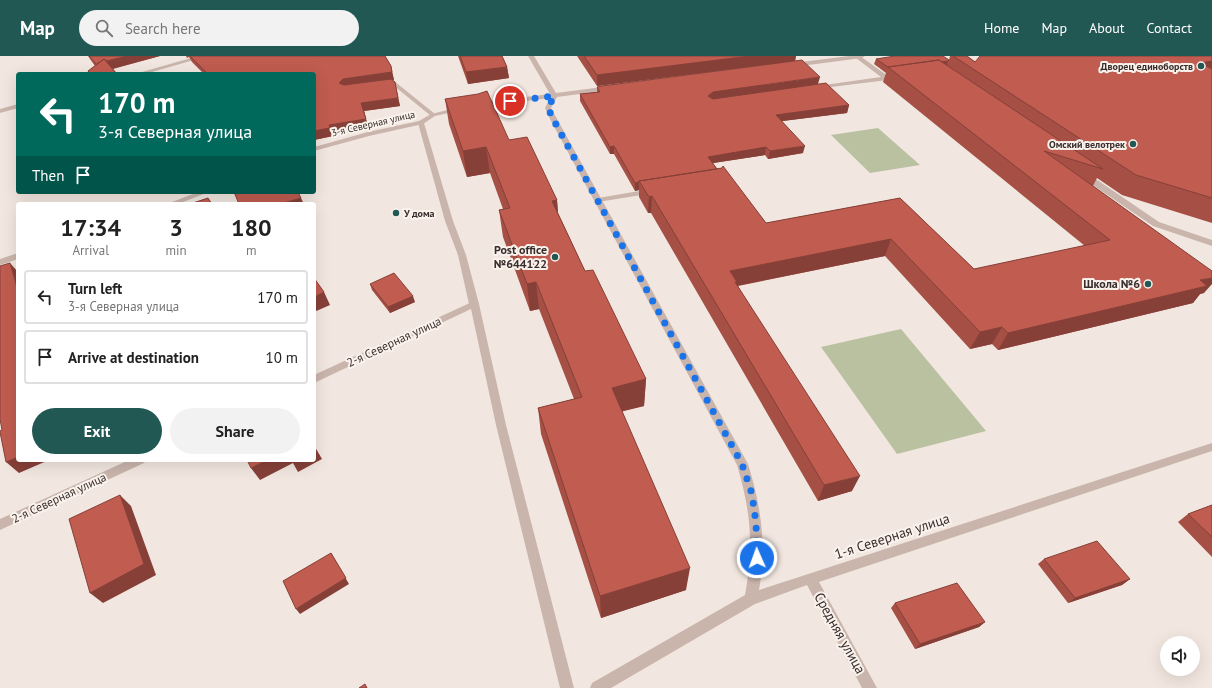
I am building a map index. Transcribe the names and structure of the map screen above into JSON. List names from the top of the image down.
{
  "streets": {
    "street": [
      "3-я Северная улица",
      "2-я Северная улица",
      "1-я Северная улица",
      "Средняя улица"
    ]
  },
  "crossings": [
    ["1-я Северная улица", "Средняя улица"]
  ],
  "places": [
    "Дворец единоборств",
    "Омский велотрек",
    "У дома",
    "Post office №644122",
    "Школа №6"
  ],
  "page": {
    "header": "Map",
    "search": "Search here",
    "nav": [
      "Home",
      "Map",
      "About",
      "Contact"
    ],
    "turn": ["170 m", "3-я Северная улица"],
    "then": "Then",
    "eta": [
      "17:34",
      "Arrival",
      "3",
      "min",
      "180",
      "m"
    ],
    "list": [
      {
        "name": "Turn left",
        "note": "3-я Северная улица",
        "value": "170 m"
      },
      {
        "name": "Arrive at destination",
        "value": "10 m"
      }
    ],
    "buttons": ["Exit", "Share"]
  }
}
